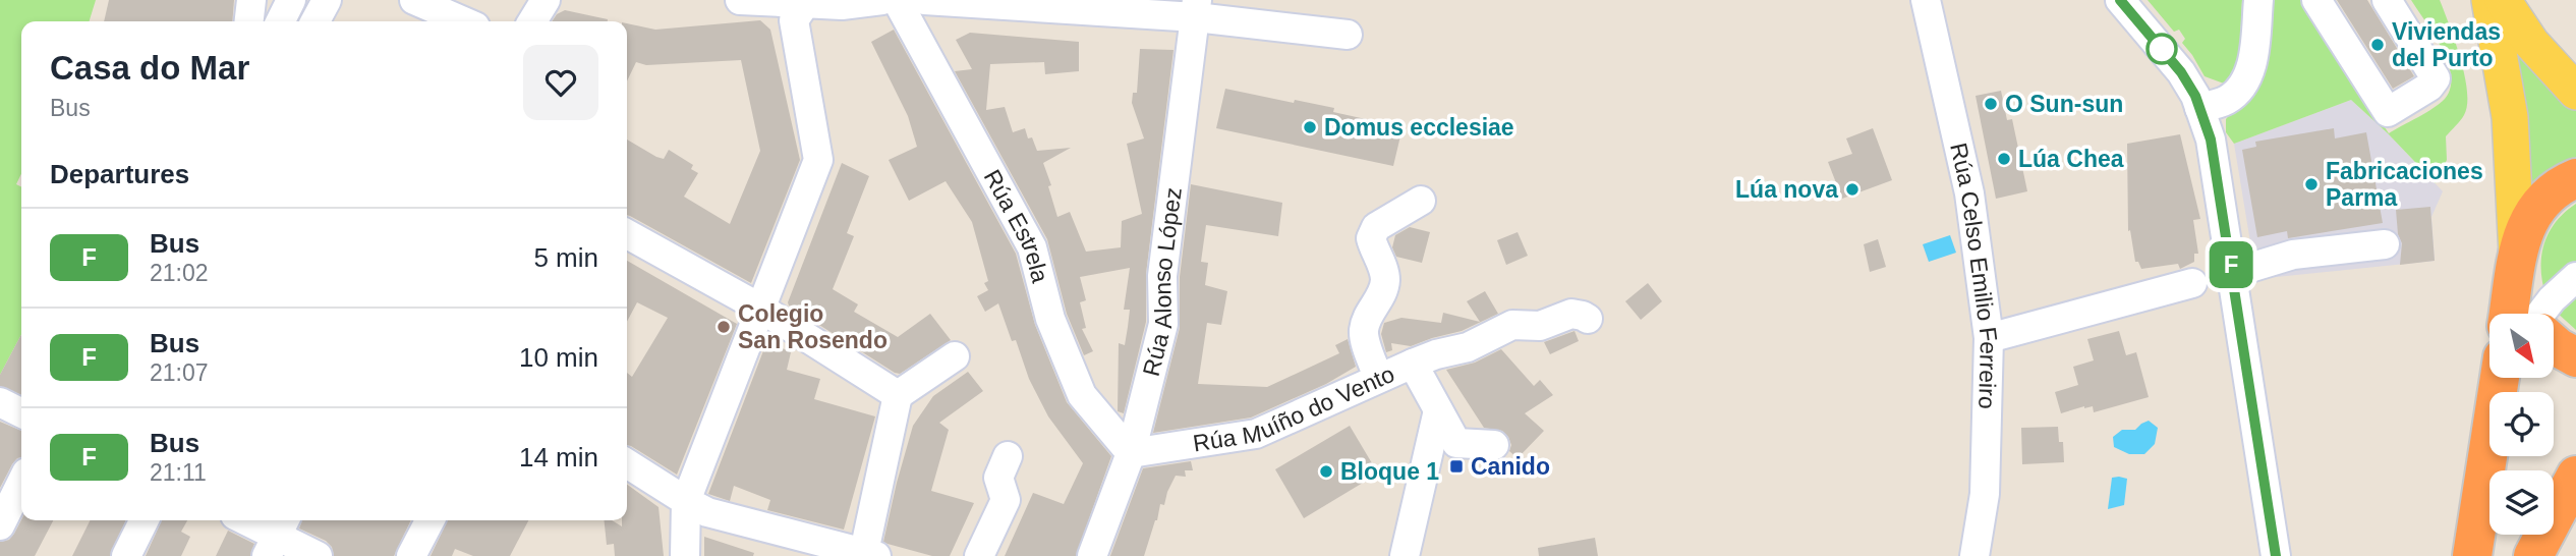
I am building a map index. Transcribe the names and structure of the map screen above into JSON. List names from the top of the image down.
{
  "streets": {
    "street": [
      "Rúa Estrela",
      "Rúa Celso Emilio Ferreiro",
      "Rúa Alonso López",
      "Rúa Muíño do Vento"
    ]
  },
  "crossings": [
    ["Rúa Estrela", "Rúa Alonso López"],
    ["Rúa Estrela", "Rúa Muíño do Vento"],
    ["Rúa Alonso López", "Rúa Muíño do Vento"]
  ],
  "places": {
    "other": [
      "Viviendas del Purto",
      "O Sun-sun",
      "Domus ecclesiae",
      "Lúa Chea",
      "Fabricaciones Parma",
      "Lúa nova",
      "Colegio San Rosendo",
      "Bloque 1"
    ],
    "transit": ["Canido"]
  },
  "lines": ["bus line F"],
  "north": "bottom right",
  "page": {
    "on_map": "F",
    "heading": [
      ["Casa do Mar", "Bus"],
      "Departures"
    ],
    "list": [
      {
        "mark": "F",
        "name": "Bus",
        "note": "21:02",
        "value": "5 min"
      },
      {
        "mark": "F",
        "name": "Bus",
        "note": "21:07",
        "value": "10 min"
      },
      {
        "mark": "F",
        "name": "Bus",
        "note": "21:11",
        "value": "14 min"
      }
    ]
  }
}
